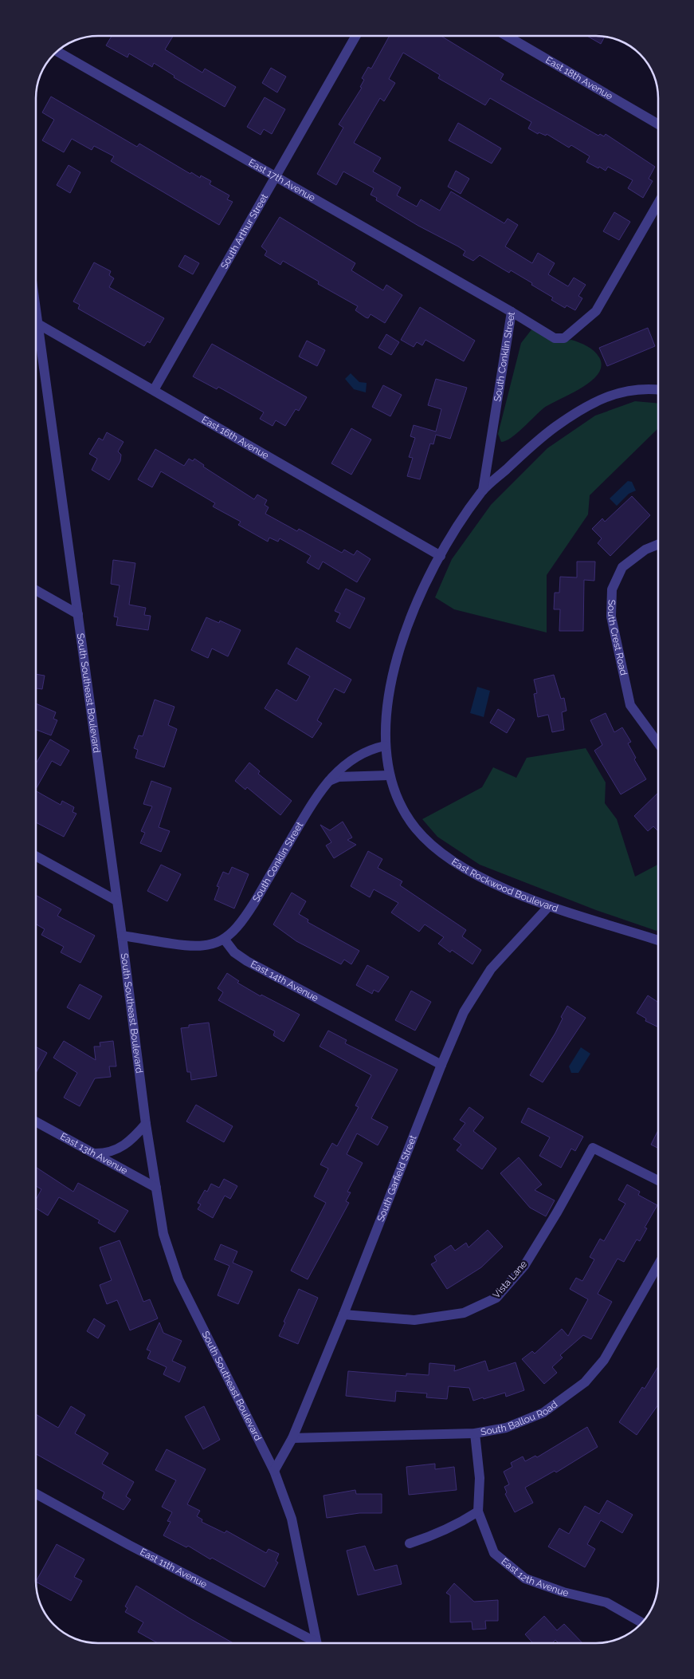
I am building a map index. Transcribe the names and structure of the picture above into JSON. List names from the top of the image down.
{
  "streets": {
    "street": [
      "East 18th Avenue",
      "East 17th Avenue",
      "South Arthur Street",
      "South Conklin Street",
      "East 16th Avenue",
      "South Crest Road",
      "South Southeast Boulevard",
      "East Rockwood Boulevard",
      "East 14th Avenue",
      "East 13th Avenue",
      "South Garfield Street",
      "Vista Lane",
      "South Ballou Road",
      "East 11th Avenue",
      "East 12th Avenue"
    ]
  },
  "crossings": [
    ["East 17th Avenue", "South Arthur Street"],
    ["East 17th Avenue", "South Conklin Street"],
    ["South Arthur Street", "East 16th Avenue"],
    ["South Conklin Street", "East Rockwood Boulevard"],
    ["South Conklin Street", "East 14th Avenue"],
    ["East 16th Avenue", "East Rockwood Boulevard"],
    ["South Southeast Boulevard", "East 13th Avenue"],
    ["South Southeast Boulevard", "South Garfield Street"],
    ["East Rockwood Boulevard", "South Garfield Street"],
    ["East 14th Avenue", "South Garfield Street"],
    ["South Garfield Street", "Vista Lane"],
    ["South Garfield Street", "South Ballou Road"],
    ["South Ballou Road", "East 12th Avenue"]
  ]
}
